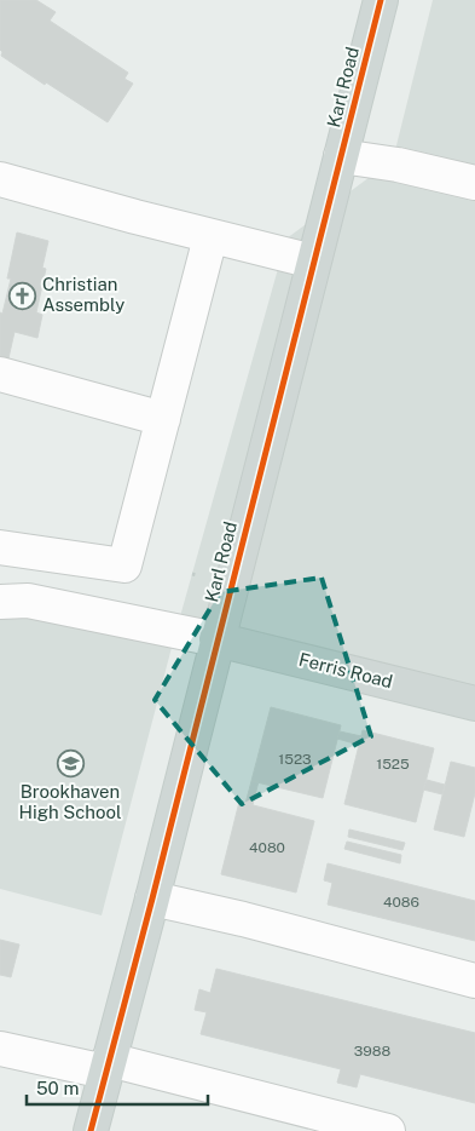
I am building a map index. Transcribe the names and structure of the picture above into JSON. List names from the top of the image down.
{
  "streets": {
    "main road": ["Karl Road", "Ferris Road"]
  },
  "crossings": [
    ["Karl Road", "Ferris Road"]
  ],
  "places": {
    "church": ["Christian Assembly"],
    "school or university": ["Brookhaven High School"]
  },
  "house_numbers": [
    "1523",
    "1525",
    "4080",
    "4086",
    "3988"
  ],
  "scale_bar": "50 m"
}
